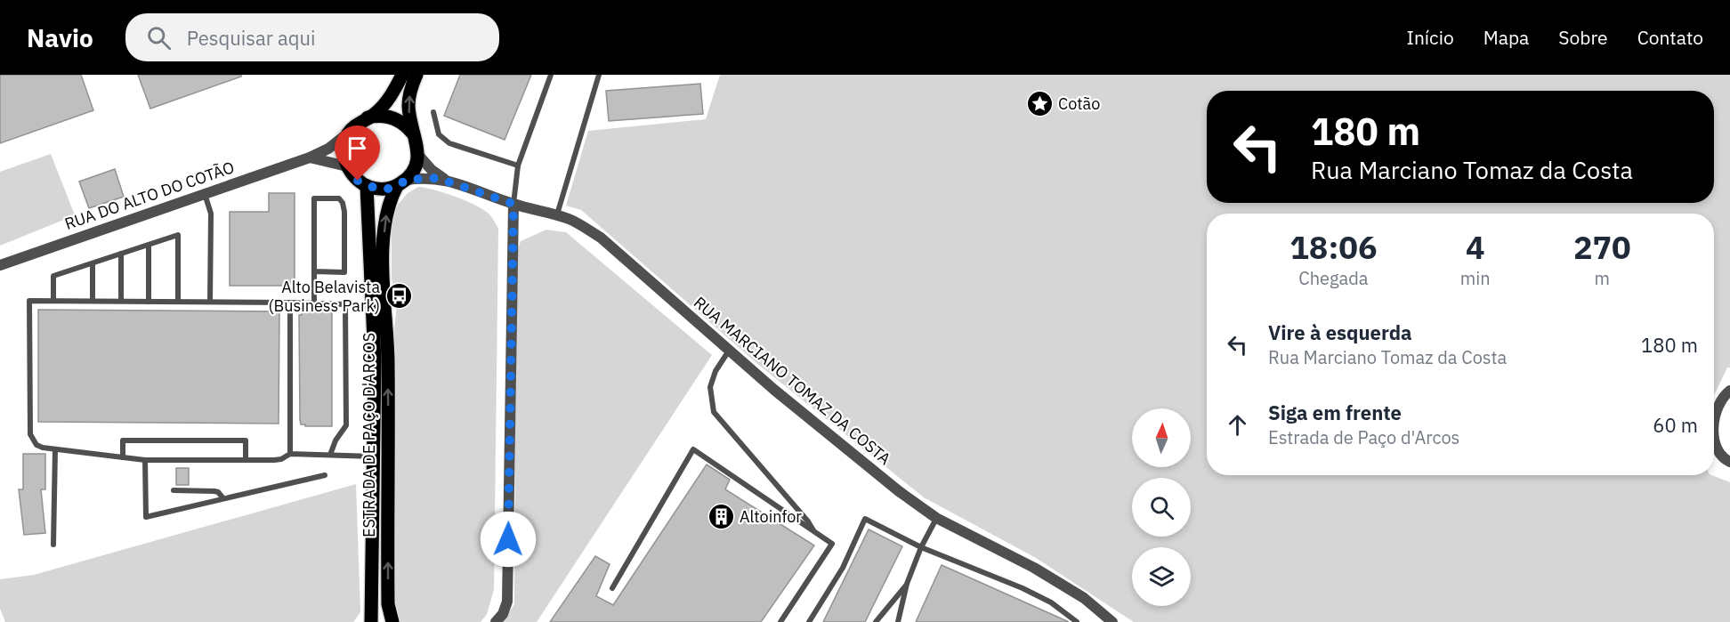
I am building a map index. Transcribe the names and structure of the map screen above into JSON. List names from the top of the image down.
{
  "streets": {
    "main road": ["ESTRADA DE PAÇO D'ARCOS"],
    "street": ["RUA DO ALTO DO COTÃO", "RUA MARCIANO TOMAZ DA COSTA"]
  },
  "crossings": [
    ["RUA DO ALTO DO COTÃO", "RUA MARCIANO TOMAZ DA COSTA"],
    ["RUA DO ALTO DO COTÃO", "ESTRADA DE PAÇO D'ARCOS"],
    ["RUA MARCIANO TOMAZ DA COSTA", "ESTRADA DE PAÇO D'ARCOS"]
  ],
  "places": {
    "place": ["Cotão"],
    "bus stop": ["Alto Belavista (Business Park)"],
    "building": ["Altoinfor"]
  },
  "north": "top",
  "page": {
    "header": "Navio",
    "search": "Pesquisar aqui",
    "nav": [
      "Início",
      "Mapa",
      "Sobre",
      "Contato"
    ],
    "turn": ["180 m", "Rua Marciano Tomaz da Costa"],
    "eta": [
      "18:06",
      "Chegada",
      "4",
      "min",
      "270",
      "m"
    ],
    "list": [
      {
        "name": "Vire à esquerda",
        "note": "Rua Marciano Tomaz da Costa",
        "value": "180 m"
      },
      {
        "name": "Siga em frente",
        "note": "Estrada de Paço d'Arcos",
        "value": "60 m"
      }
    ]
  }
}
